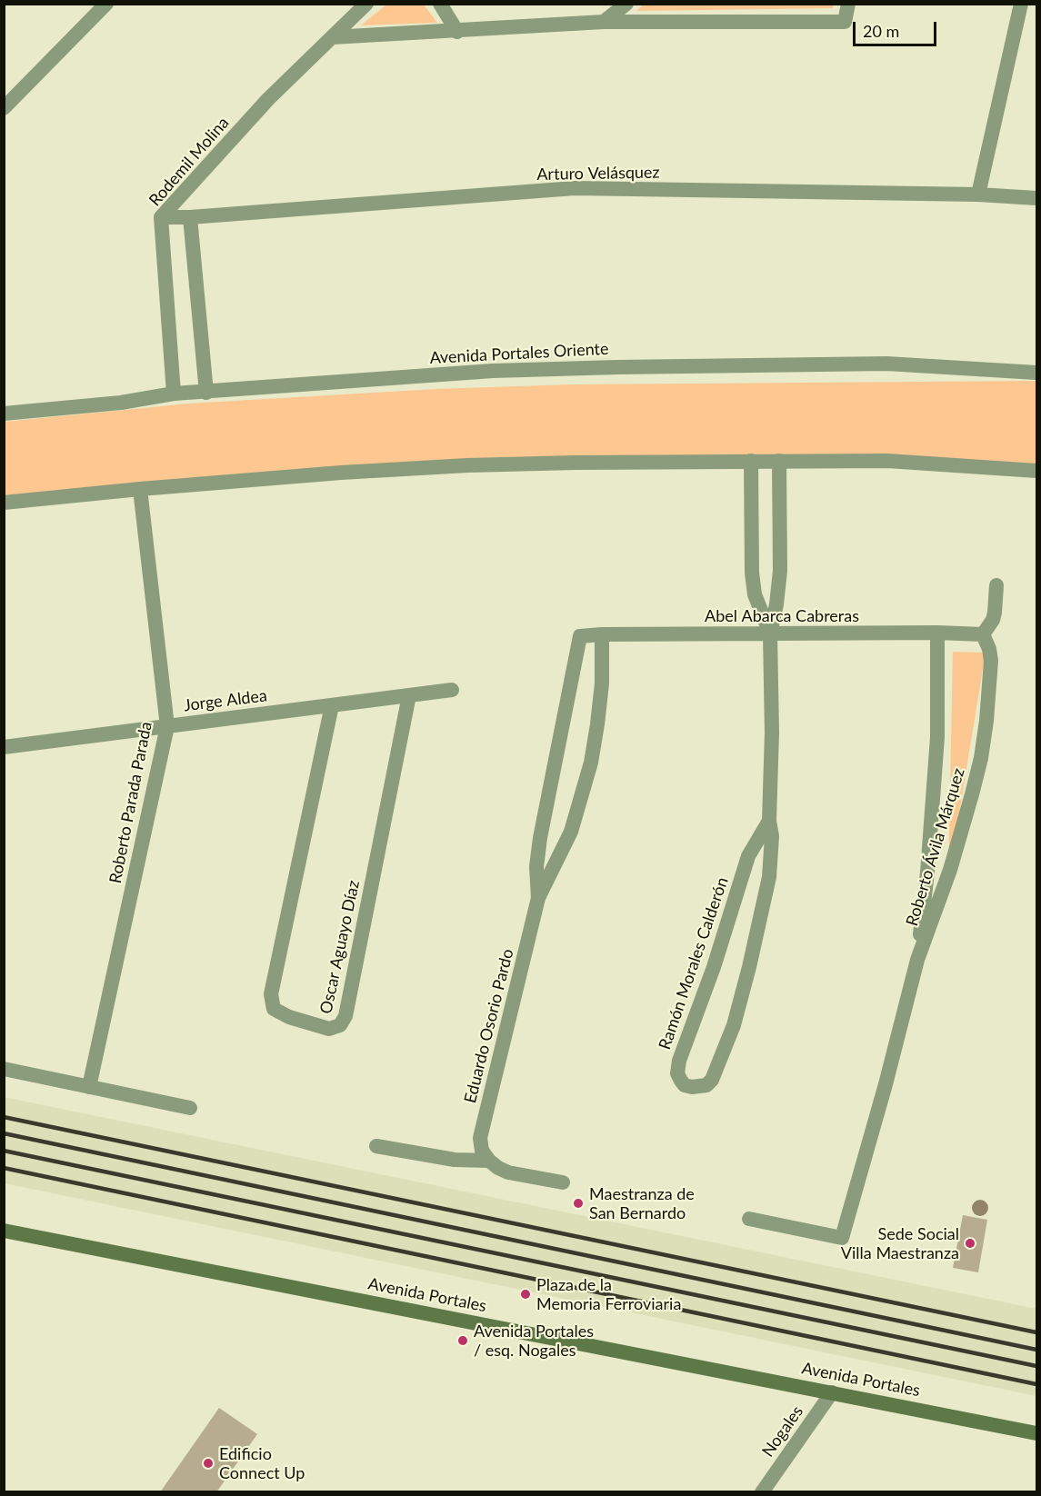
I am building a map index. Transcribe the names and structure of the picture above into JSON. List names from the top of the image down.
{
  "streets": {
    "main road": ["Avenida Portales"],
    "street": [
      "Rodemil Molina",
      "Arturo Velásquez",
      "Avenida Portales Oriente",
      "Abel Abarca Cabreras",
      "Jorge Aldea",
      "Roberto Parada Parada",
      "Roberto Ávila Márquez",
      "Oscar Aguayo Díaz",
      "Ramón Morales Calderón",
      "Eduardo Osorio Pardo",
      "Nogales"
    ]
  },
  "crossings": [
    ["Rodemil Molina", "Arturo Velásquez"],
    ["Rodemil Molina", "Avenida Portales Oriente"],
    ["Abel Abarca Cabreras", "Roberto Ávila Márquez"],
    ["Abel Abarca Cabreras", "Ramón Morales Calderón"],
    ["Abel Abarca Cabreras", "Eduardo Osorio Pardo"],
    ["Jorge Aldea", "Roberto Parada Parada"],
    ["Jorge Aldea", "Oscar Aguayo Díaz"],
    ["Avenida Portales", "Nogales"]
  ],
  "places": [
    "Maestranza de San Bernardo",
    "Sede Social Villa Maestranza",
    "Plaza de la Memoria Ferroviaria",
    "Avenida Portales / esq. Nogales",
    "Edificio Connect Up"
  ],
  "scale_bar": "20 m"
}
